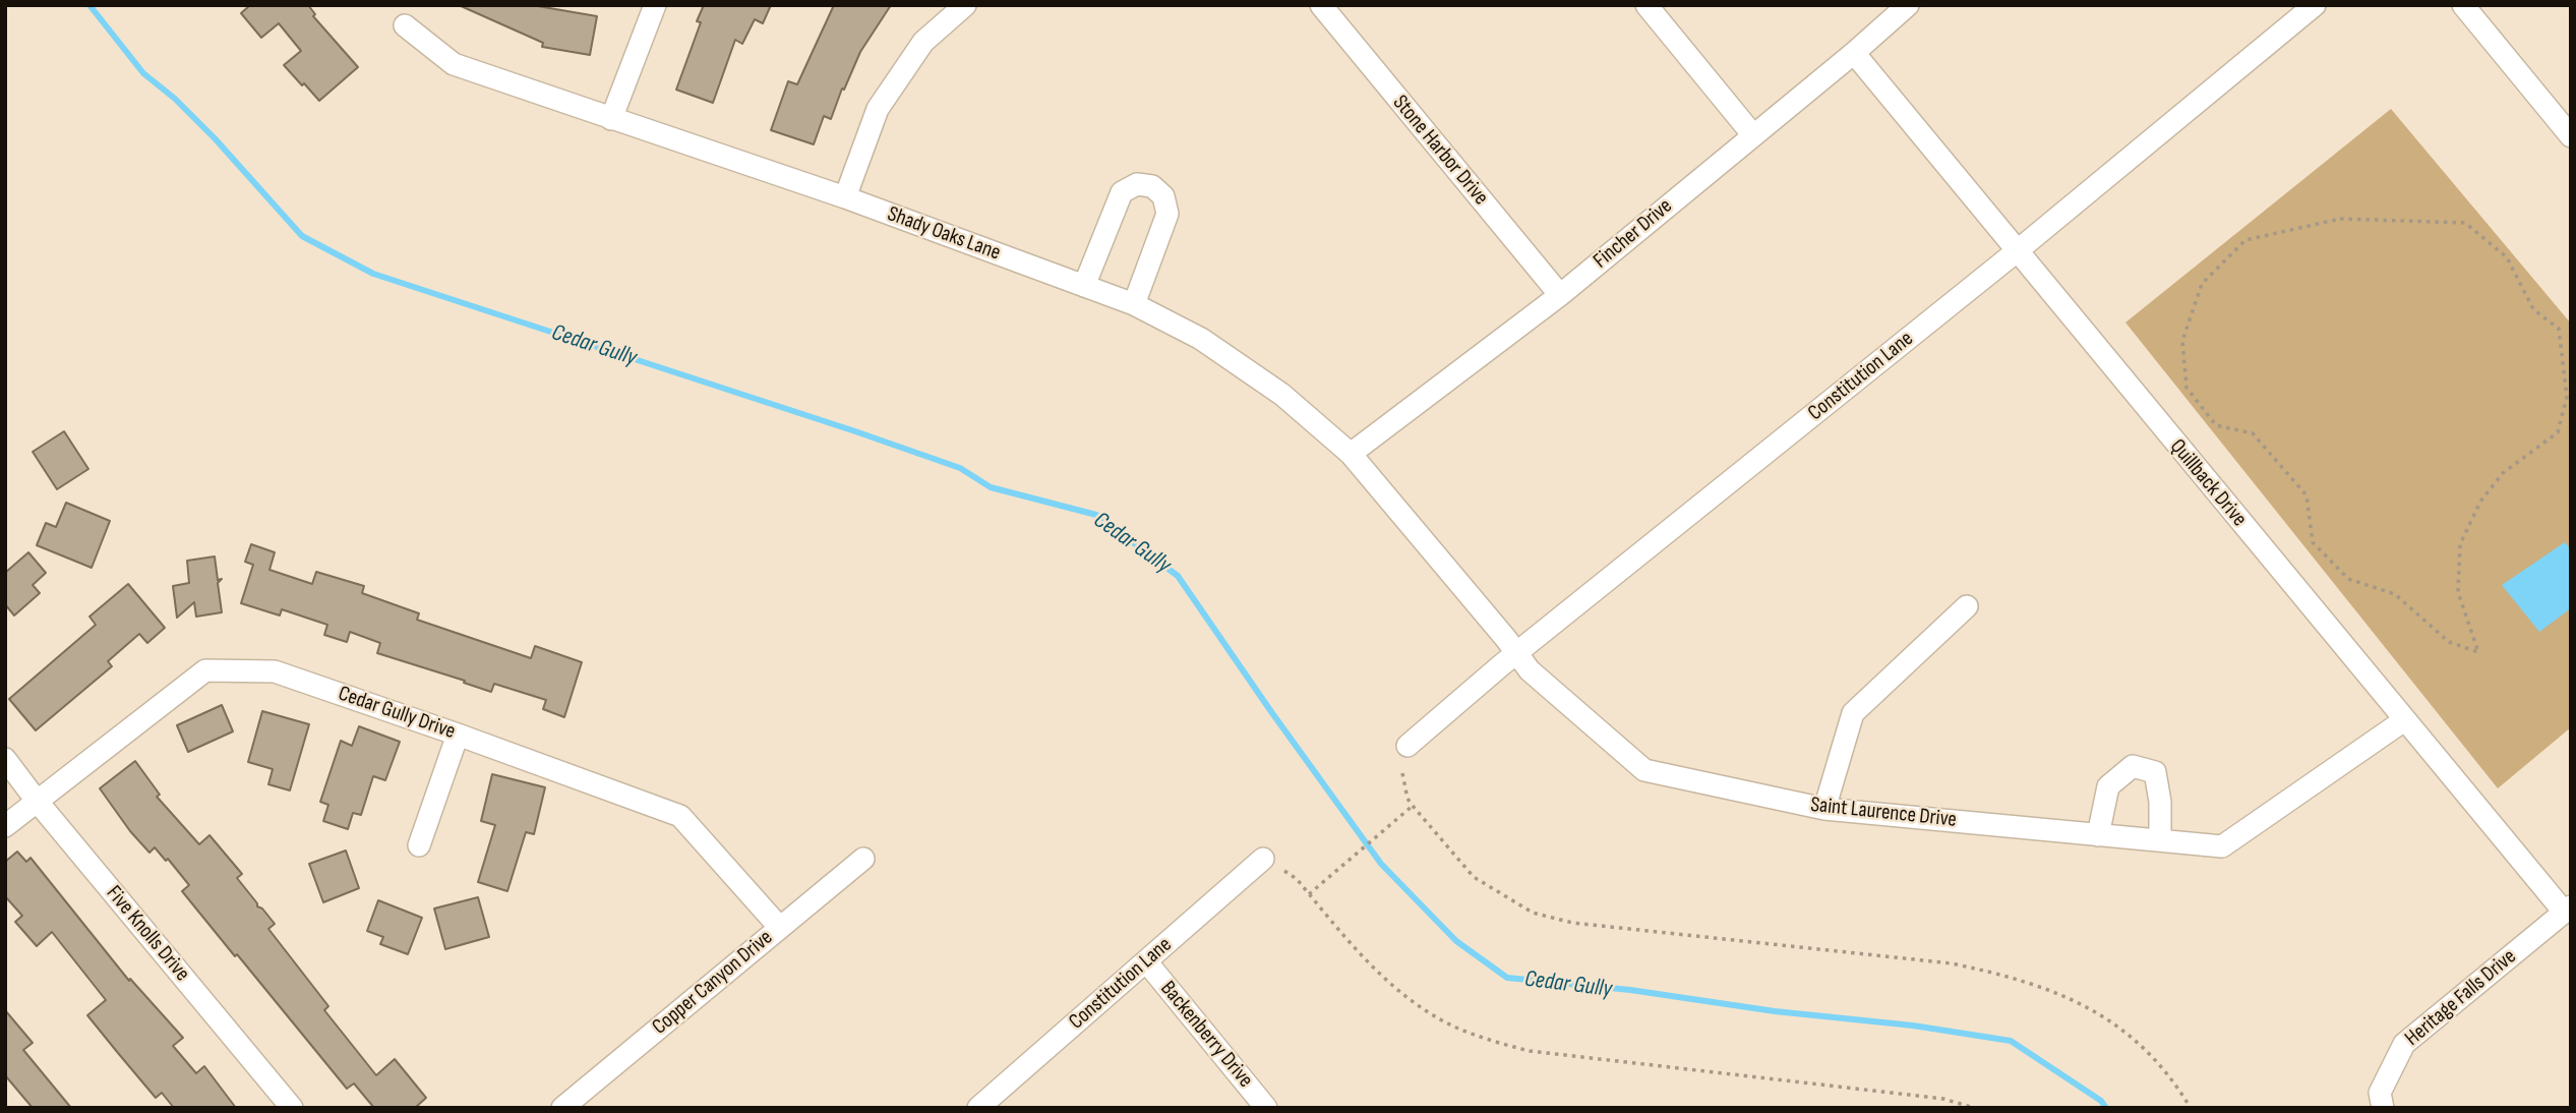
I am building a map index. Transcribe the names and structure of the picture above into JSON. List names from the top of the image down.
{
  "streets": {
    "street": [
      "Stone Harbor Drive",
      "Shady Oaks Lane",
      "Fincher Drive",
      "Constitution Lane",
      "Quillback Drive",
      "Cedar Gully Drive",
      "Saint Laurence Drive",
      "Five Knolls Drive",
      "Copper Canyon Drive",
      "Heritage Falls Drive",
      "Backenberry Drive"
    ]
  },
  "crossings": [
    ["Stone Harbor Drive", "Fincher Drive"],
    ["Shady Oaks Lane", "Fincher Drive"],
    ["Shady Oaks Lane", "Saint Laurence Drive"],
    ["Fincher Drive", "Quillback Drive"],
    ["Constitution Lane", "Quillback Drive"],
    ["Constitution Lane", "Saint Laurence Drive"],
    ["Constitution Lane", "Backenberry Drive"],
    ["Quillback Drive", "Saint Laurence Drive"],
    ["Quillback Drive", "Heritage Falls Drive"],
    ["Cedar Gully Drive", "Five Knolls Drive"],
    ["Cedar Gully Drive", "Copper Canyon Drive"]
  ],
  "water": ["Cedar Gully"]
}
